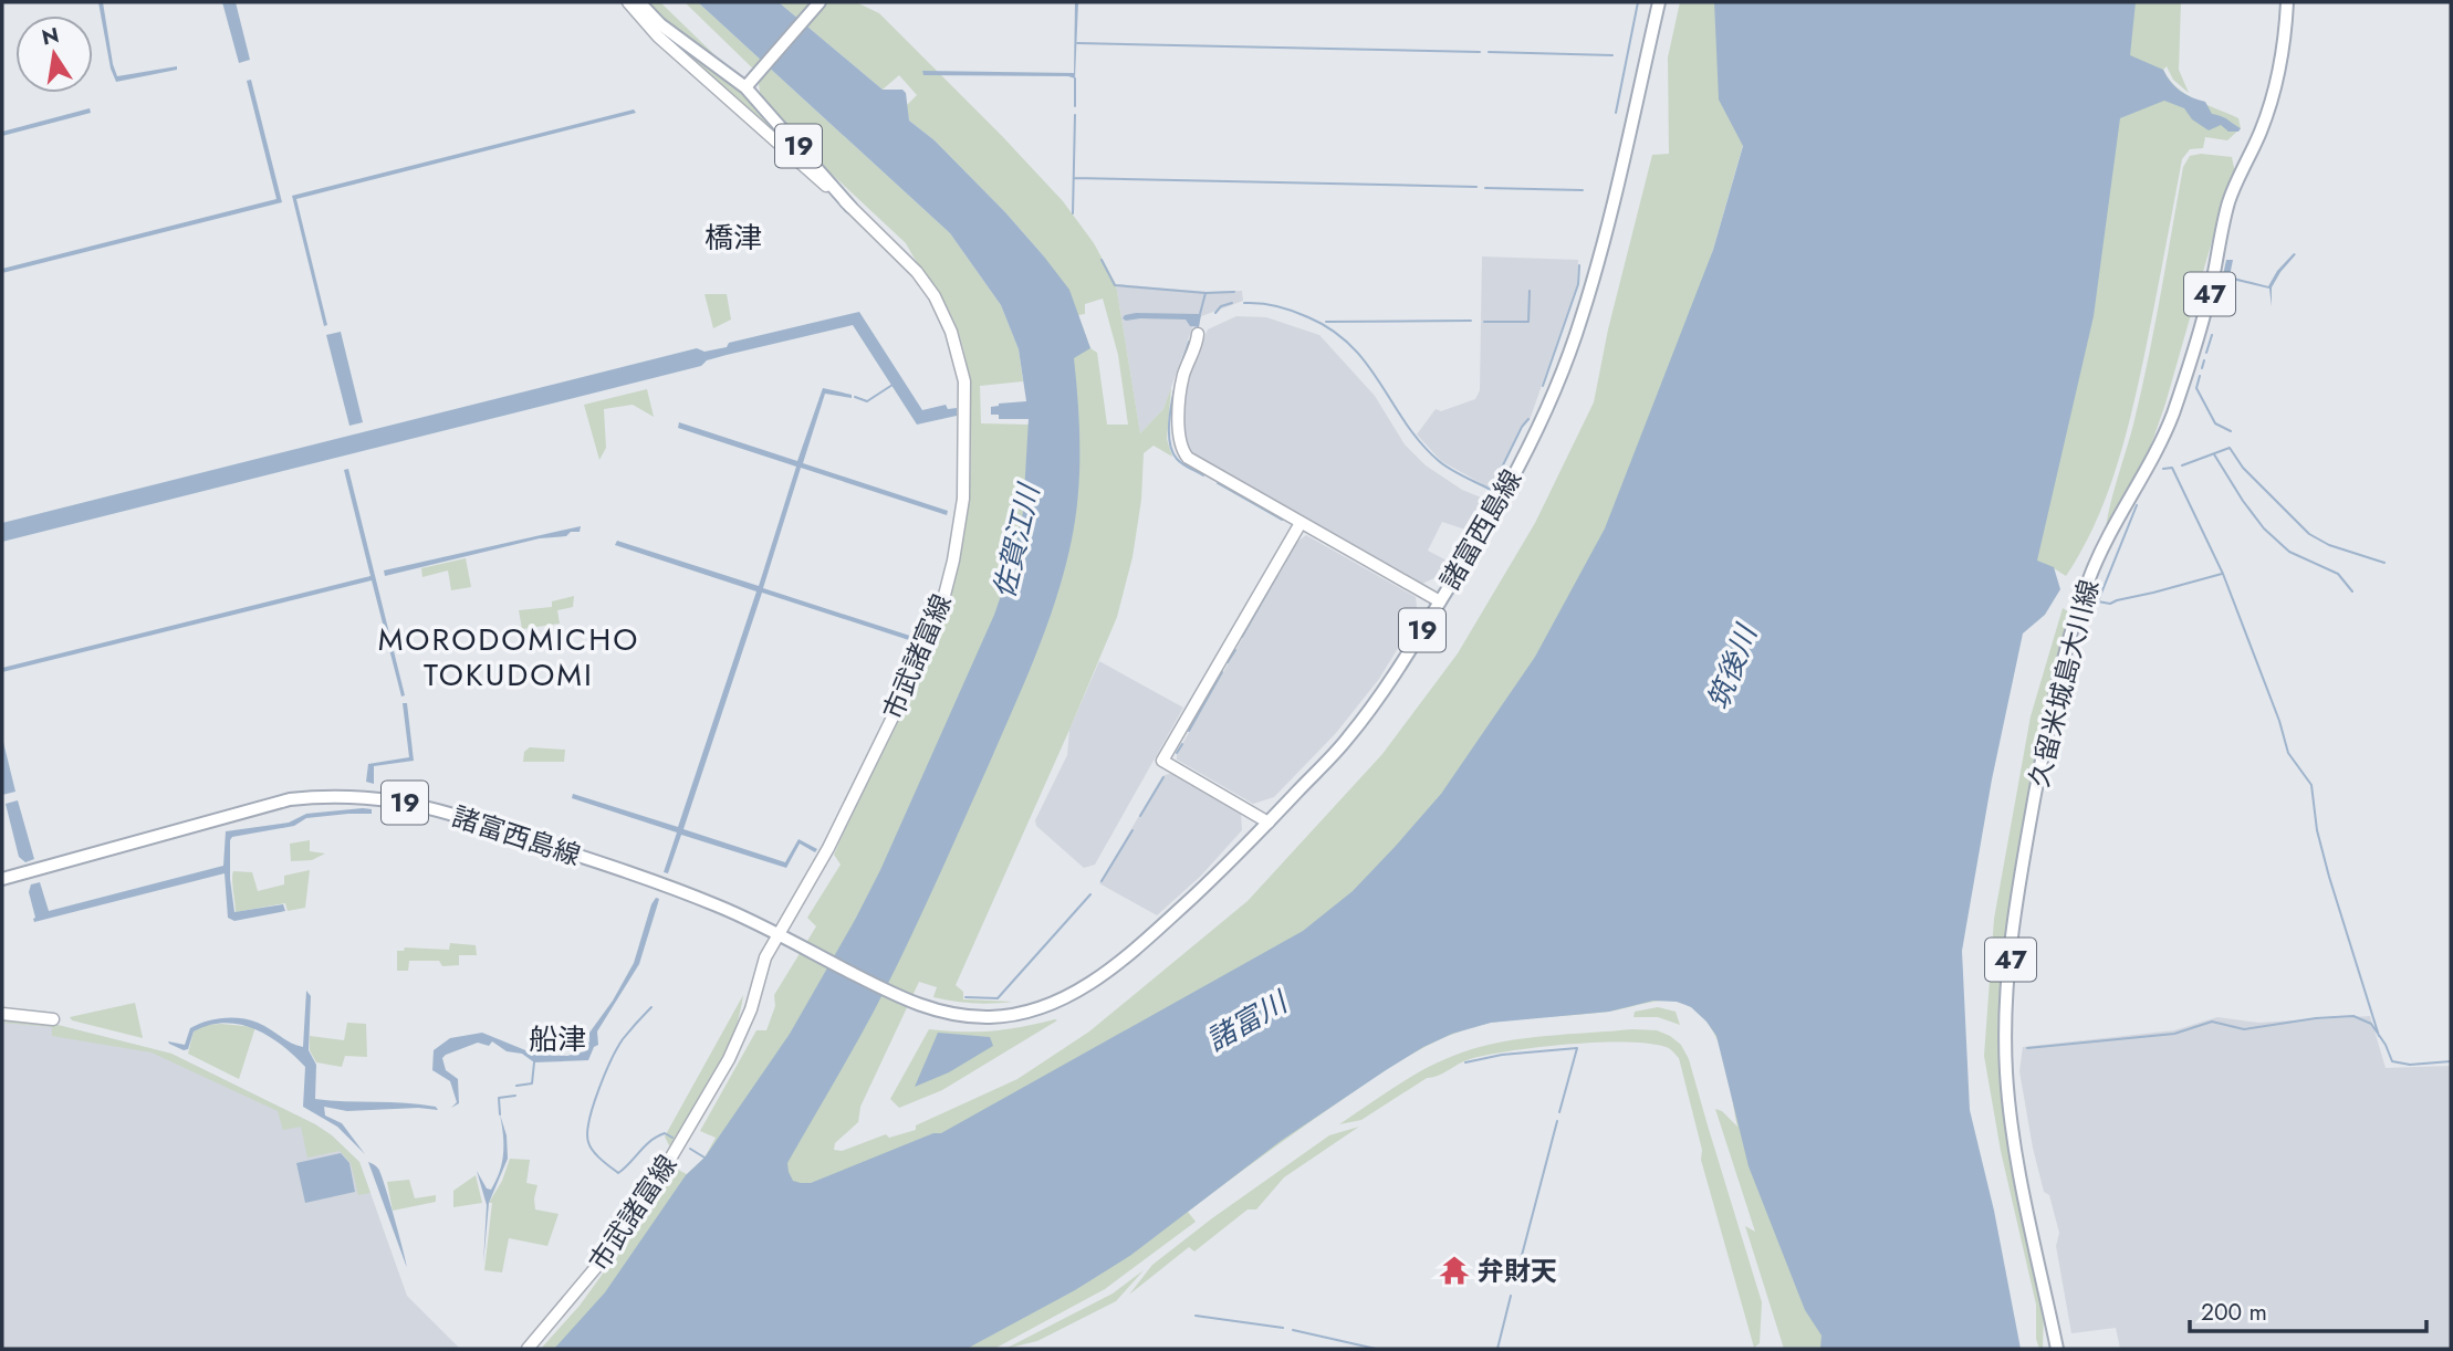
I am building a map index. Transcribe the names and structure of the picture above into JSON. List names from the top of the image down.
{
  "streets": {
    "main road": [
      "19",
      "47",
      "諸富西島線",
      "市武諸富線",
      "久留米城島大川線"
    ]
  },
  "crossings": [
    ["19", "市武諸富線"],
    ["諸富西島線", "市武諸富線"]
  ],
  "districts": ["橋津", "MORODOMICHO TOKUDOMI", "船津"],
  "water": ["佐賀江川", "筑後川", "諸富川"],
  "places": {
    "temple": ["弁財天"]
  },
  "scale_bar": "200 m",
  "north": "top"
}
